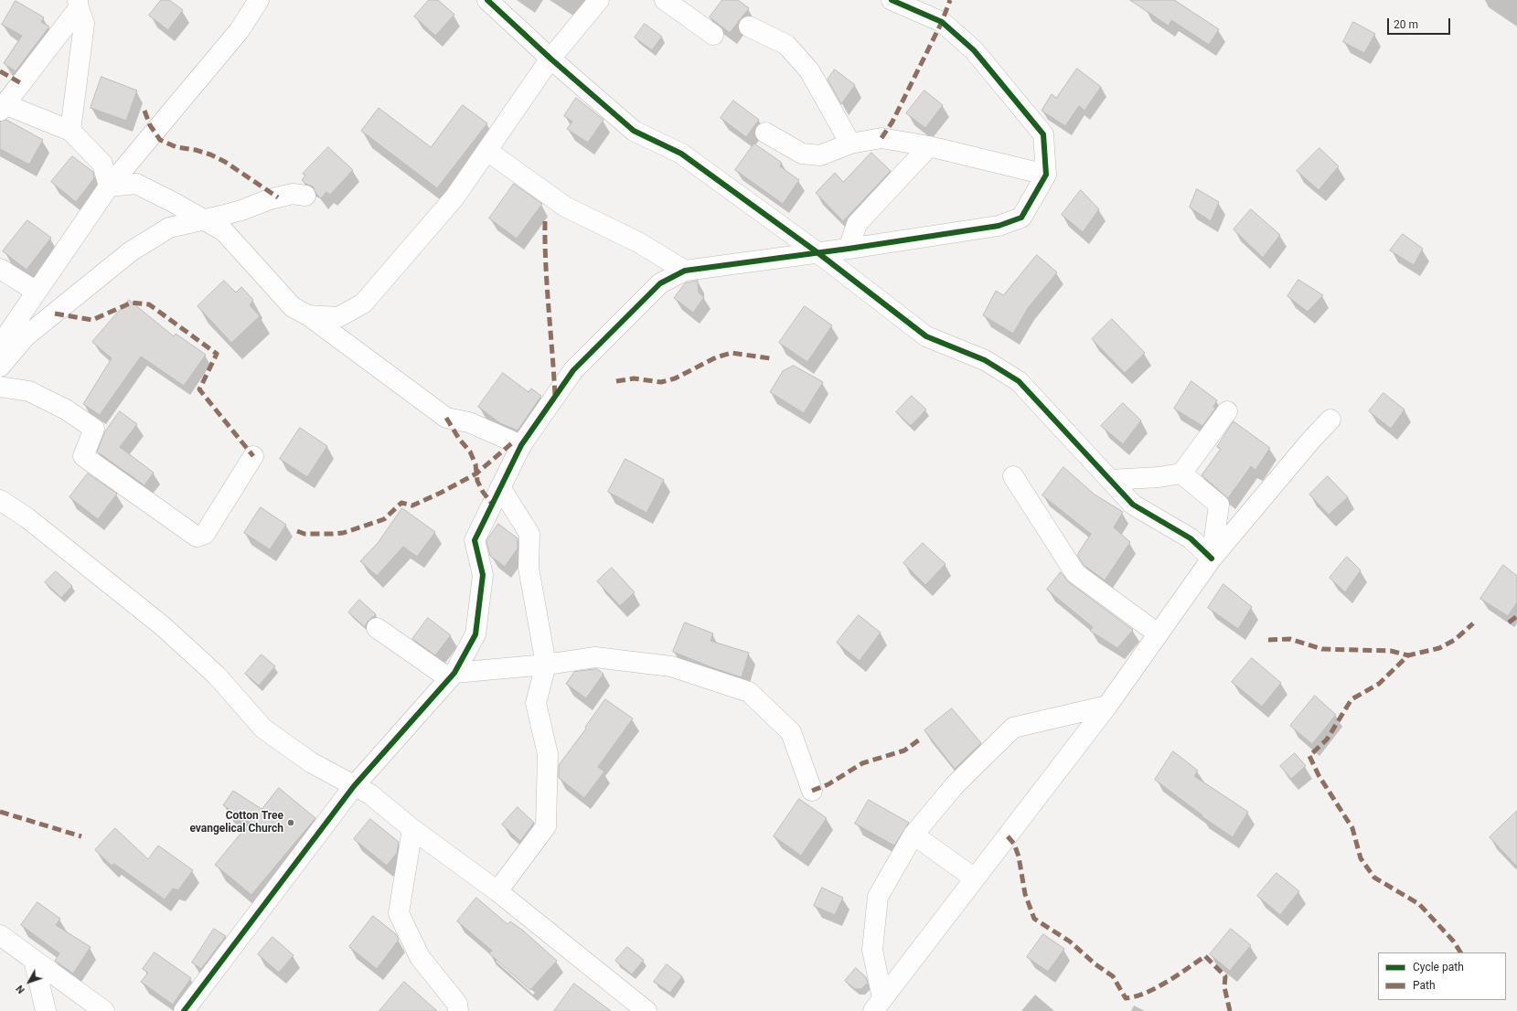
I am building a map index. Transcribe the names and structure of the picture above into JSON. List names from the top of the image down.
{
  "places": ["Cotton Tree evangelical Church"],
  "legend": ["Cycle path", "Path"],
  "scale_bar": "20 m",
  "north": "bottom left"
}
